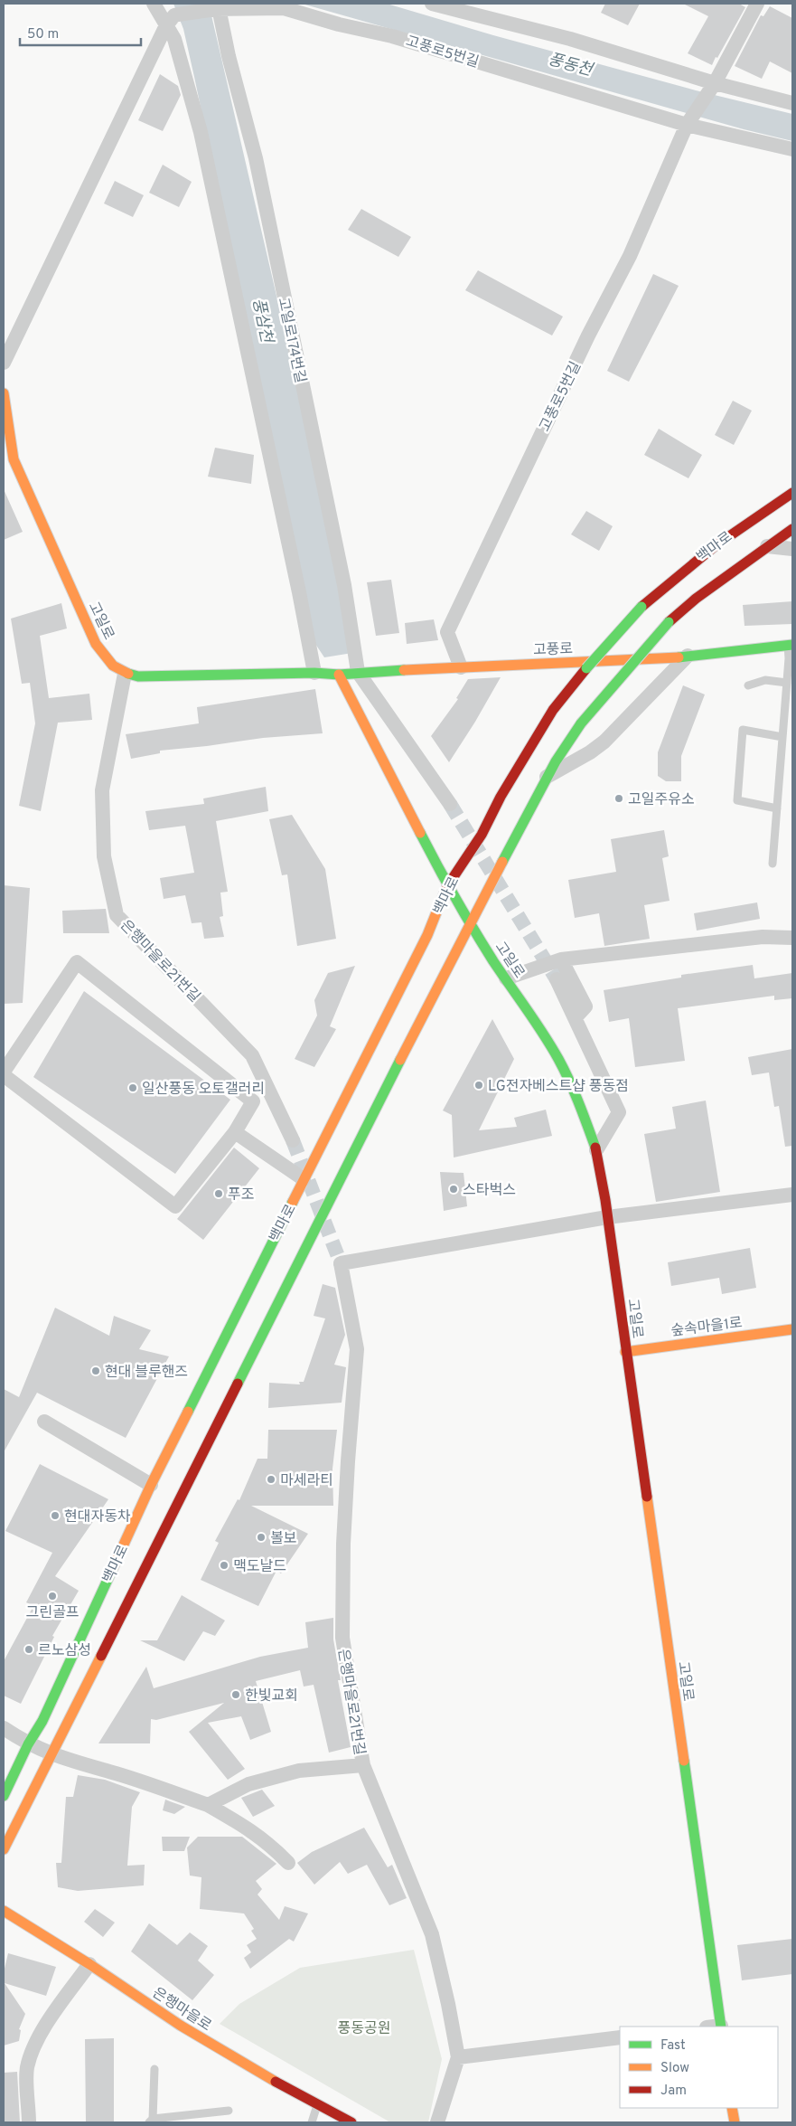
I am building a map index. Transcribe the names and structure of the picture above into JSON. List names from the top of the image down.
{
  "streets": {
    "main road": [
      "백마로",
      "고일로",
      "고풍로",
      "숲속마을1로",
      "은행마을로"
    ],
    "street": ["고풍로5번길", "고일로174번길", "은행마을로21번길"]
  },
  "crossings": [
    ["고풍로5번길", "고일로174번길"],
    ["고풍로5번길", "고풍로"],
    ["고일로174번길", "고풍로"],
    ["백마로", "고일로"],
    ["고일로", "고풍로"],
    ["고일로", "은행마을로21번길"],
    ["고일로", "숲속마을1로"]
  ],
  "water": ["풍동천", "풍삼천"],
  "parks": ["풍동공원"],
  "places": [
    "고일주유소",
    "LG전자베스트샵 풍동점",
    "일산풍동 오토갤러리",
    "스타벅스",
    "푸조",
    "현대 블루핸즈",
    "마세라티",
    "현대자동차",
    "볼보",
    "맥도날드",
    "그린골프",
    "르노삼성",
    "한빛교회"
  ],
  "legend": ["Fast", "Slow", "Jam"],
  "scale_bar": "50 m"
}
